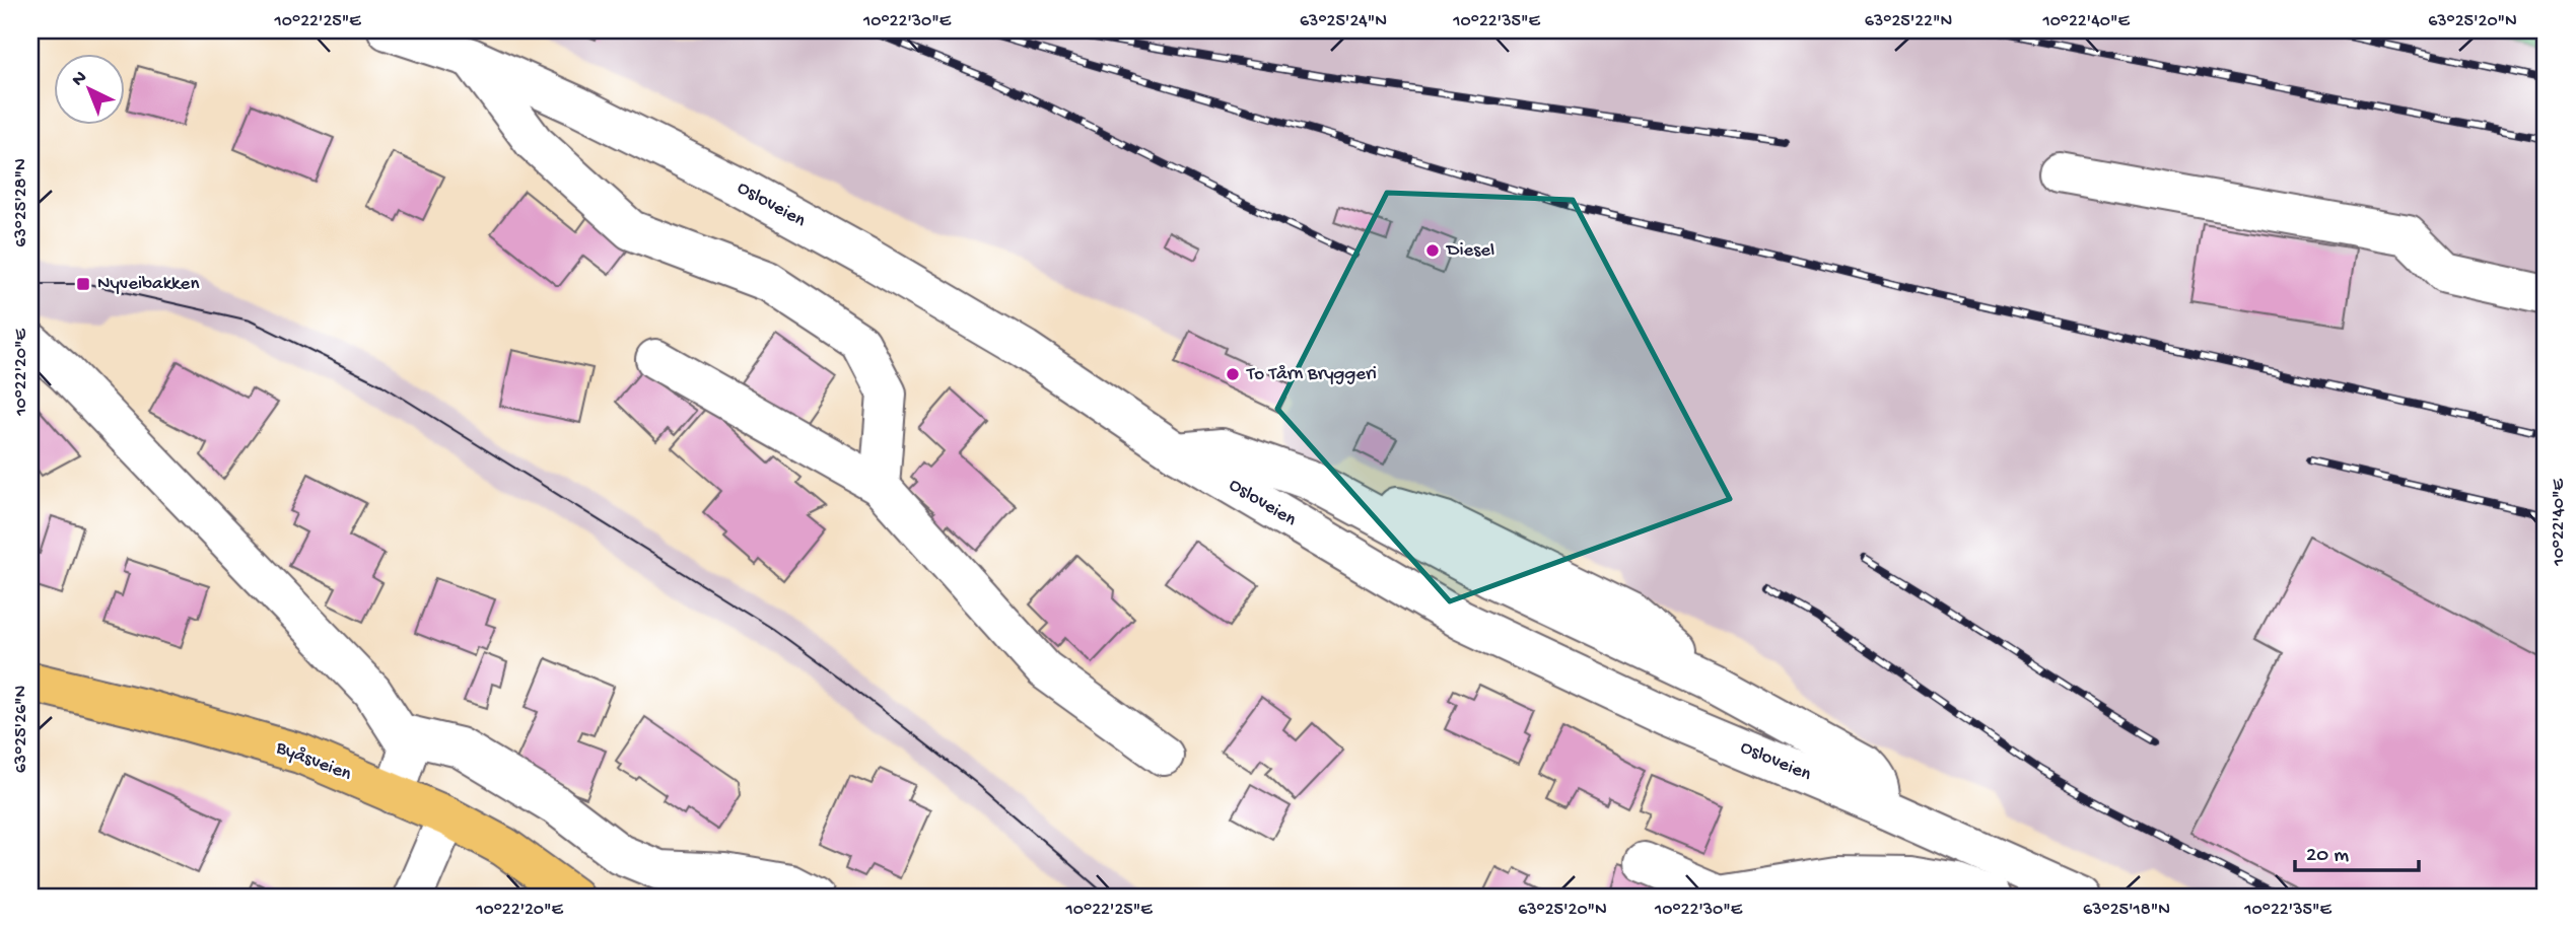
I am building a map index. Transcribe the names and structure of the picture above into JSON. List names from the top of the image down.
{
  "streets": {
    "main road": ["Byåsveien"],
    "street": ["Osloveien"]
  },
  "places": {
    "other": ["Diesel", "To Tårn Bryggeri"],
    "transit": ["Nyveibakken"]
  },
  "scale_bar": "20 m",
  "north": "top left",
  "coordinates": [
    "10°22'25\"E",
    "10°22'30\"E",
    "63°25'24\"N",
    "10°22'35\"E",
    "63°25'22\"N",
    "10°22'40\"E",
    "63°25'20\"N",
    "63°25'28\"N",
    "10°22'20\"E",
    "63°25'26\"N",
    "63°25'18\"N"
  ]
}
